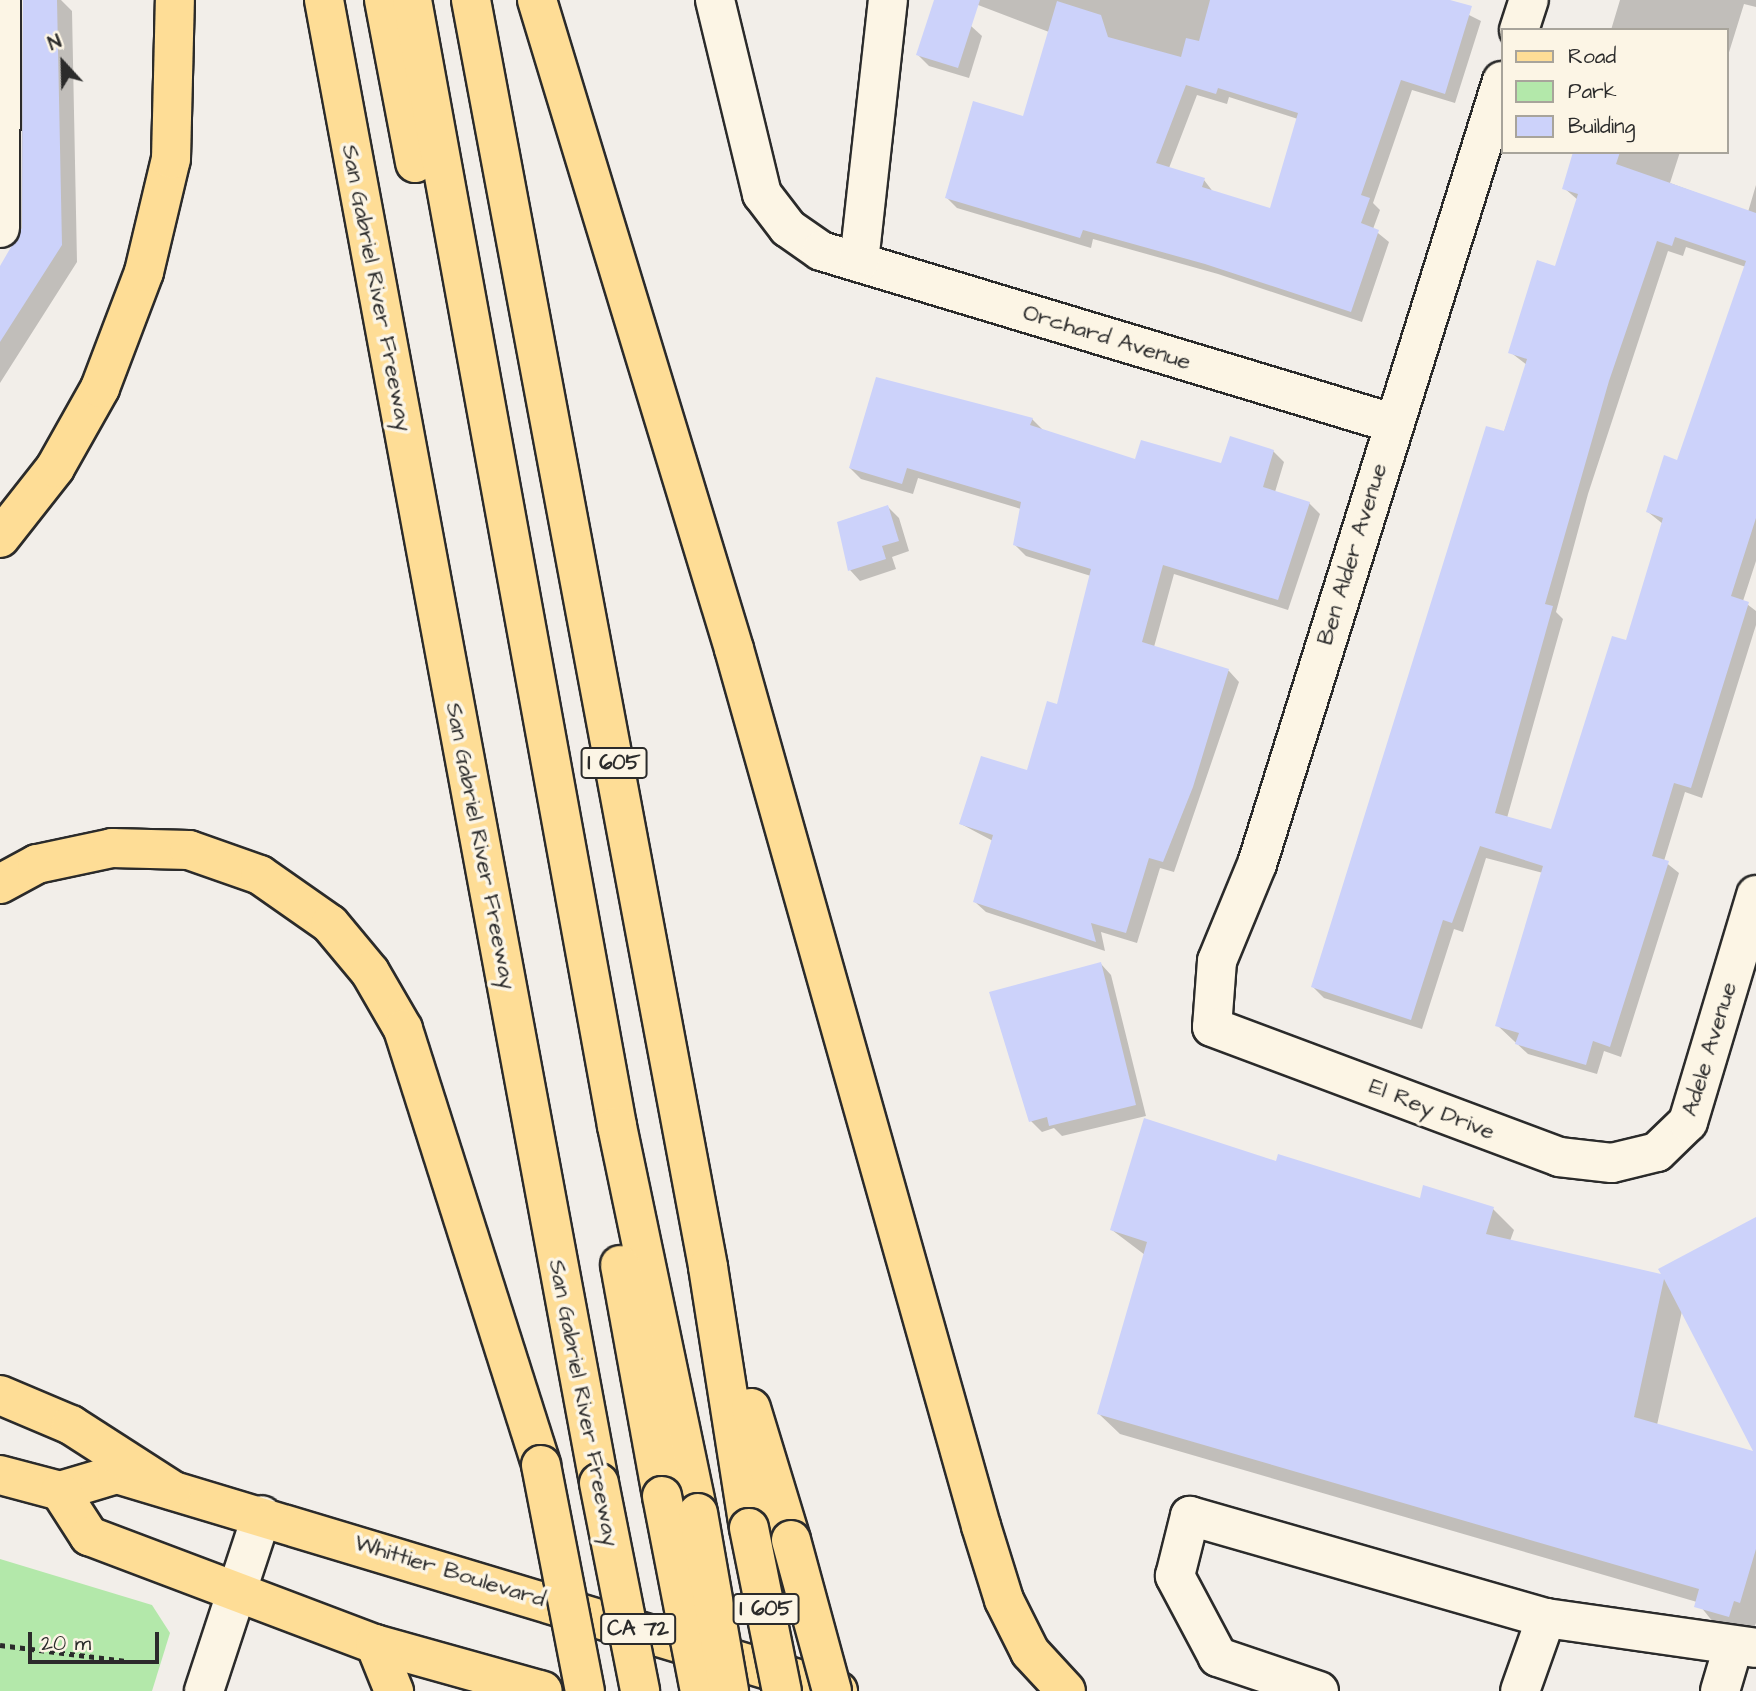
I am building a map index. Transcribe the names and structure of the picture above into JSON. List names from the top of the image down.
{
  "streets": {
    "main road": [
      "San Gabriel River Freeway",
      "I 605",
      "Whittier Boulevard",
      "CA 72"
    ],
    "street": [
      "Orchard Avenue",
      "Ben Alder Avenue",
      "Adele Avenue",
      "El Rey Drive"
    ]
  },
  "crossings": [
    ["Orchard Avenue", "Ben Alder Avenue"],
    ["Ben Alder Avenue", "El Rey Drive"],
    ["Adele Avenue", "El Rey Drive"]
  ],
  "legend": ["Road", "Park", "Building"],
  "scale_bar": "20 m",
  "north": "top"
}
